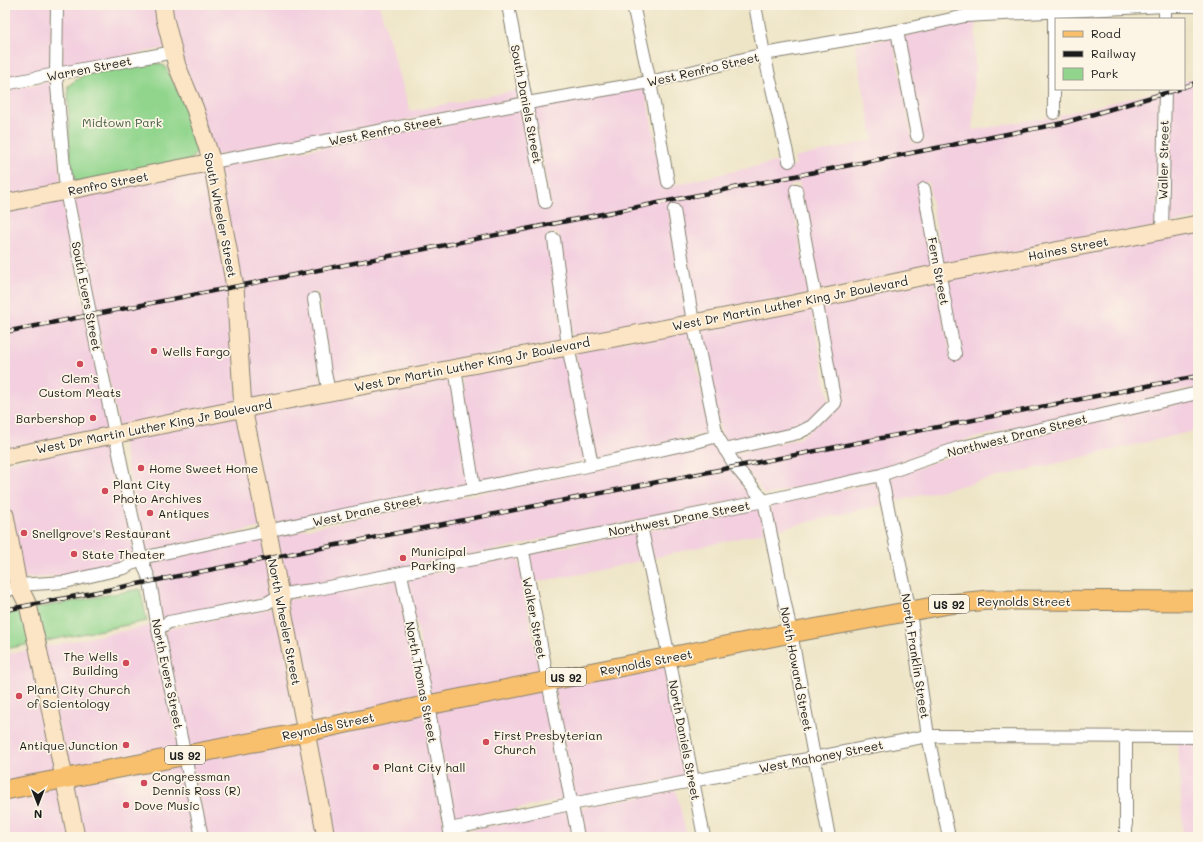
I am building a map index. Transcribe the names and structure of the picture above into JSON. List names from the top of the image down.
{
  "streets": {
    "main road": ["Reynolds Street", "US 92"],
    "street": [
      "Warren Street",
      "West Renfro Street",
      "South Daniels Street",
      "Waller Street",
      "Renfro Street",
      "South Wheeler Street",
      "Haines Street",
      "Fern Street",
      "South Evers Street",
      "West Dr Martin Luther King Jr Boulevard",
      "Northwest Drane Street",
      "West Drane Street",
      "Walker Street",
      "North Wheeler Street",
      "North Franklin Street",
      "North Howard Street",
      "North Evers Street",
      "North Thomas Street",
      "North Daniels Street",
      "West Mahoney Street"
    ]
  },
  "crossings": [
    ["Warren Street", "South Wheeler Street"],
    ["Warren Street", "South Evers Street"],
    ["West Renfro Street", "South Daniels Street"],
    ["West Renfro Street", "Renfro Street"],
    ["West Renfro Street", "South Wheeler Street"],
    ["Waller Street", "Haines Street"],
    ["Renfro Street", "South Wheeler Street"],
    ["Renfro Street", "South Evers Street"],
    ["South Wheeler Street", "West Dr Martin Luther King Jr Boulevard"],
    ["South Wheeler Street", "North Wheeler Street"],
    ["Haines Street", "Fern Street"],
    ["Haines Street", "West Dr Martin Luther King Jr Boulevard"],
    ["Fern Street", "West Dr Martin Luther King Jr Boulevard"],
    ["South Evers Street", "West Dr Martin Luther King Jr Boulevard"],
    ["South Evers Street", "West Drane Street"],
    ["South Evers Street", "North Evers Street"],
    ["West Dr Martin Luther King Jr Boulevard", "North Wheeler Street"],
    ["Northwest Drane Street", "Walker Street"],
    ["Northwest Drane Street", "North Wheeler Street"],
    ["Northwest Drane Street", "North Franklin Street"],
    ["Northwest Drane Street", "North Howard Street"],
    ["Northwest Drane Street", "North Evers Street"],
    ["Northwest Drane Street", "North Thomas Street"],
    ["Northwest Drane Street", "North Daniels Street"],
    ["West Drane Street", "North Wheeler Street"],
    ["Reynolds Street", "Walker Street"],
    ["Reynolds Street", "North Wheeler Street"],
    ["Reynolds Street", "North Franklin Street"],
    ["Reynolds Street", "North Howard Street"],
    ["Reynolds Street", "North Evers Street"],
    ["Reynolds Street", "North Thomas Street"],
    ["Reynolds Street", "North Daniels Street"],
    ["Walker Street", "West Mahoney Street"],
    ["North Franklin Street", "West Mahoney Street"],
    ["North Howard Street", "West Mahoney Street"],
    ["North Thomas Street", "West Mahoney Street"],
    ["North Daniels Street", "West Mahoney Street"]
  ],
  "parks": ["Midtown Park"],
  "places": [
    "Wells Fargo",
    "Clem's Custom Meats",
    "Barbershop",
    "Home Sweet Home",
    "Plant City Photo Archives",
    "Antiques",
    "Snellgrove's Restaurant",
    "State Theater",
    "Municipal Parking",
    "The Wells Building",
    "Plant City Church of Scientology",
    "First Presbyterian Church",
    "Antique Junction",
    "Plant City hall",
    "Congressman Dennis Ross (R)",
    "Dove Music"
  ],
  "legend": ["Road", "Railway", "Park"],
  "north": "bottom"
}
